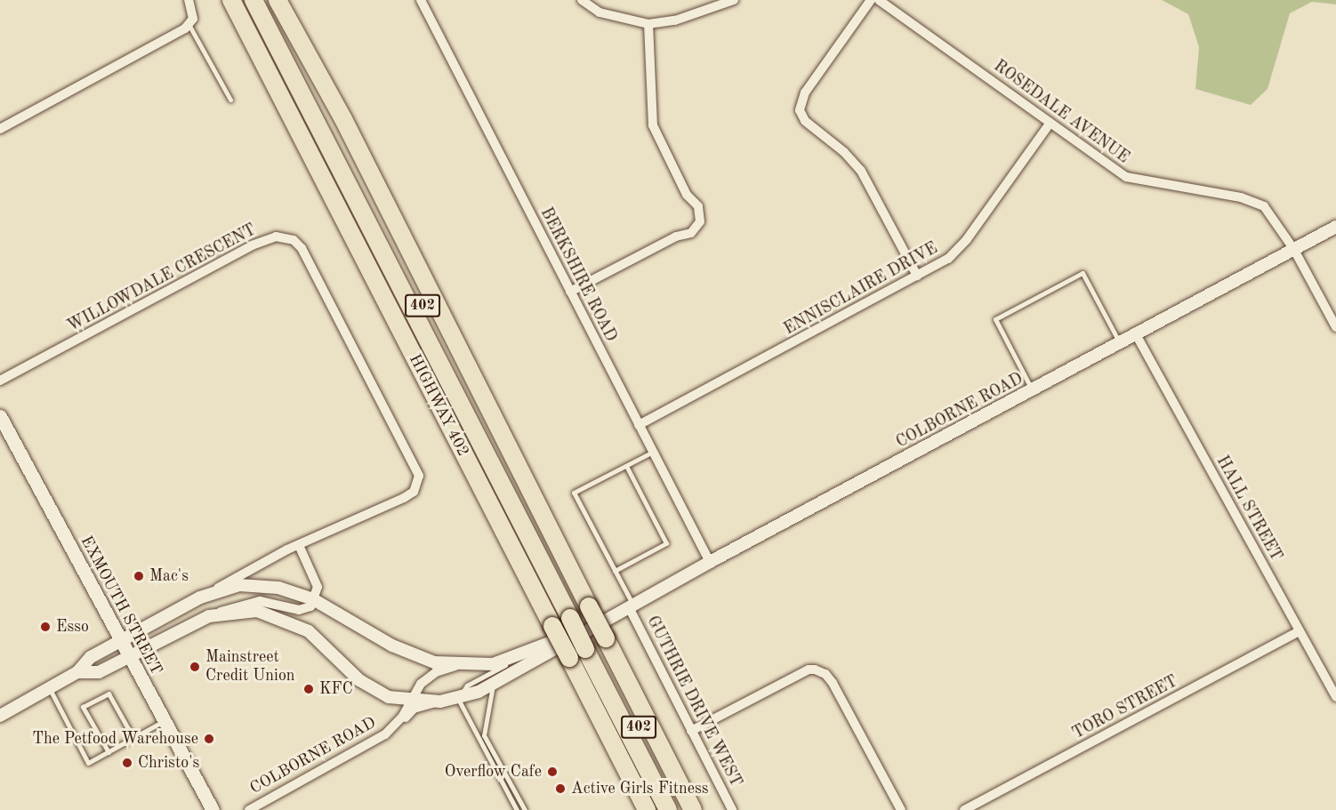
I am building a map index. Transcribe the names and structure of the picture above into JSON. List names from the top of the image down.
{
  "streets": {
    "highway": ["402", "HIGHWAY 402"],
    "main road": ["EXMOUTH STREET"],
    "street": [
      "ROSEDALE AVENUE",
      "BERKSHIRE ROAD",
      "WILLOWDALE CRESCENT",
      "ENNISCLAIRE DRIVE",
      "COLBORNE ROAD",
      "HALL STREET",
      "GUTHRIE DRIVE WEST",
      "TORO STREET"
    ]
  },
  "crossings": [
    ["ROSEDALE AVENUE", "ENNISCLAIRE DRIVE"],
    ["ROSEDALE AVENUE", "COLBORNE ROAD"],
    ["BERKSHIRE ROAD", "ENNISCLAIRE DRIVE"],
    ["BERKSHIRE ROAD", "COLBORNE ROAD"],
    ["HIGHWAY 402", "COLBORNE ROAD"],
    ["COLBORNE ROAD", "HALL STREET"],
    ["COLBORNE ROAD", "GUTHRIE DRIVE WEST"],
    ["HALL STREET", "TORO STREET"]
  ],
  "places": [
    "Mac's",
    "Esso",
    "Mainstreet Credit Union",
    "KFC",
    "The Petfood Warehouse",
    "Christo's",
    "Overflow Cafe",
    "Active Girls Fitness"
  ]
}
